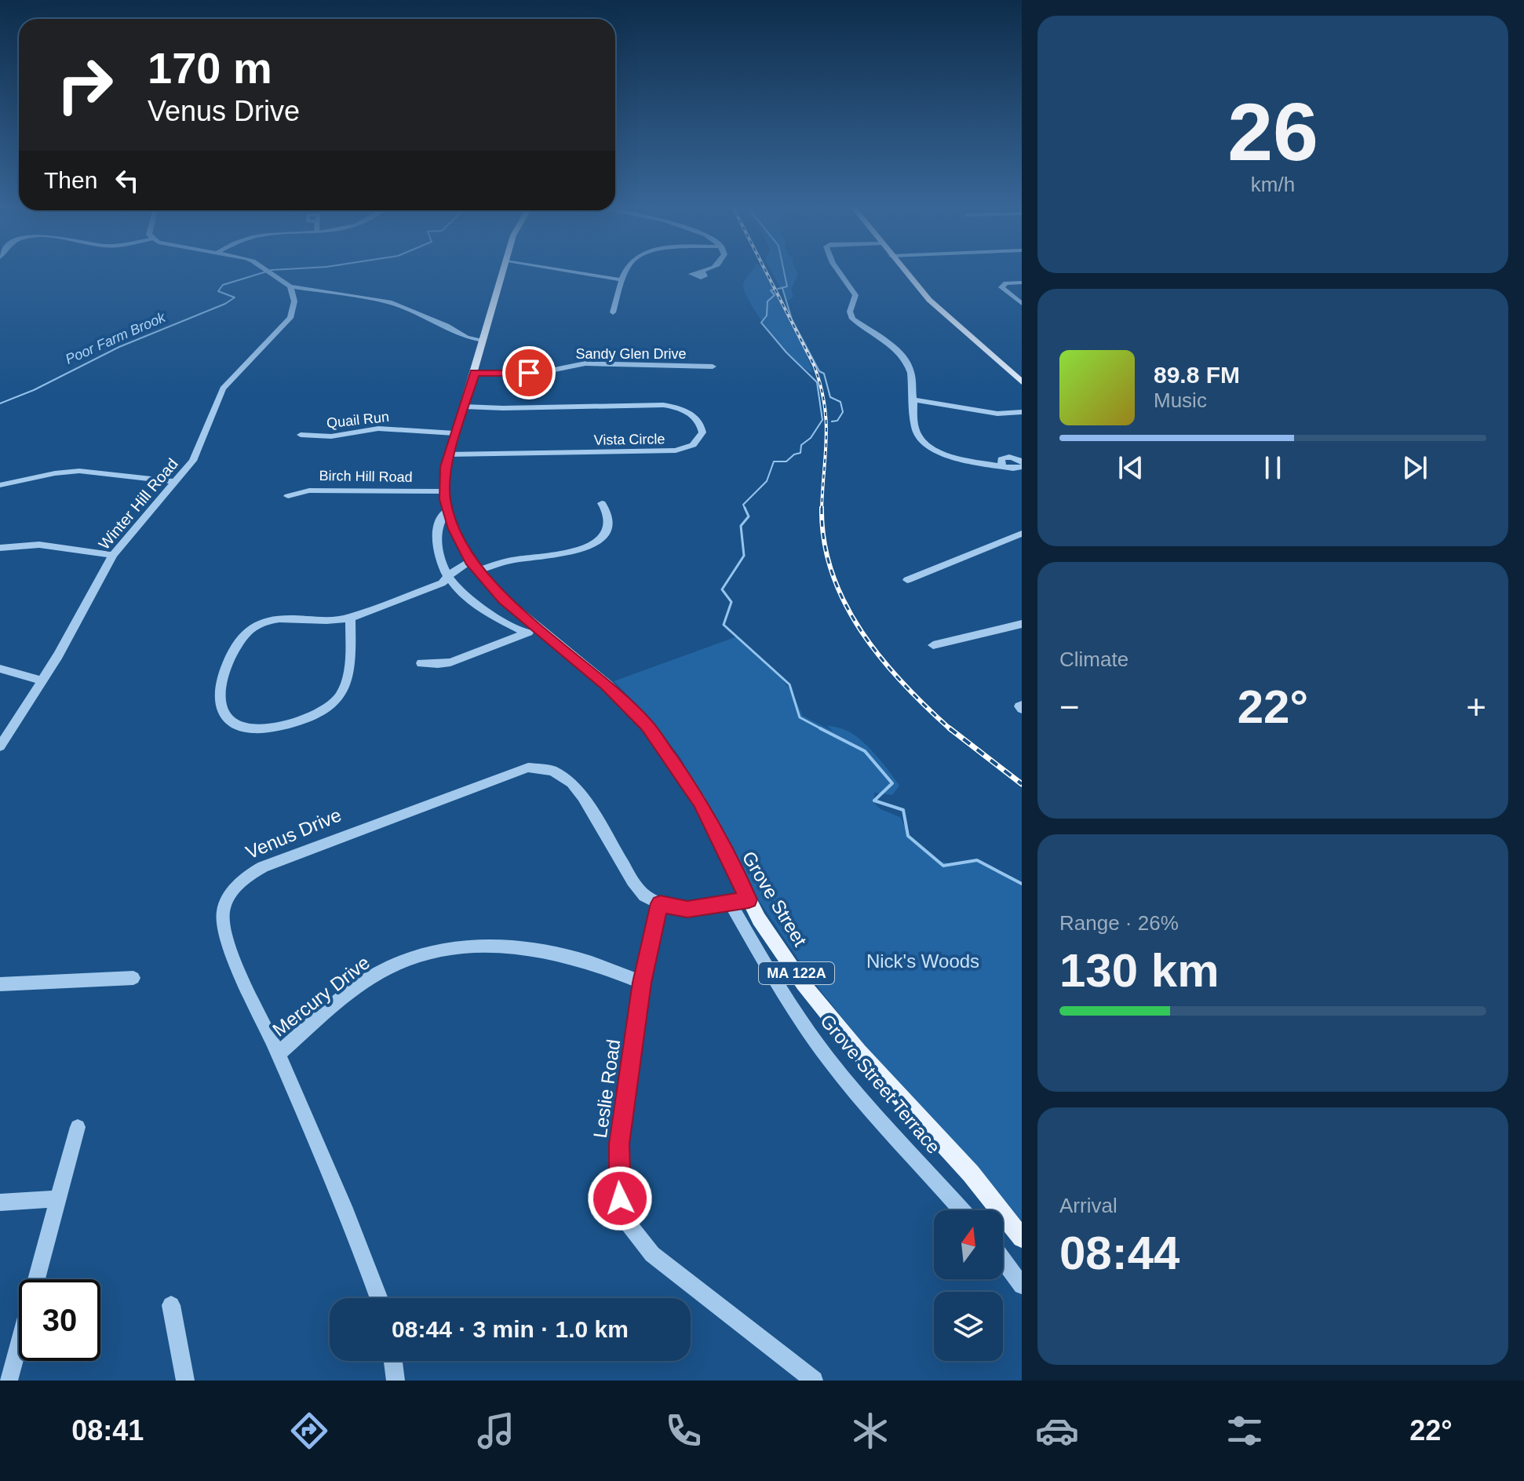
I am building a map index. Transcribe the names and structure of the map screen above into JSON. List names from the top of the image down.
{
  "streets": {
    "main road": ["Grove Street", "MA 122A"],
    "street": [
      "Sandy Glen Drive",
      "Quail Run",
      "Vista Circle",
      "Birch Hill Road",
      "Winter Hill Road",
      "Venus Drive",
      "Mercury Drive",
      "Grove Street Terrace",
      "Leslie Road"
    ]
  },
  "crossings": [
    ["Sandy Glen Drive", "MA 122A"],
    ["Quail Run", "MA 122A"],
    ["Vista Circle", "MA 122A"],
    ["Birch Hill Road", "MA 122A"],
    ["Venus Drive", "Grove Street"],
    ["Venus Drive", "Mercury Drive"],
    ["Venus Drive", "Grove Street Terrace"],
    ["Venus Drive", "Leslie Road"],
    ["Grove Street", "MA 122A"],
    ["Mercury Drive", "Leslie Road"]
  ],
  "water": ["Poor Farm Brook"],
  "parks": ["Nick's Woods"],
  "north": "top",
  "page": {
    "tile": [
      ["26", "km/h"],
      "Climate",
      ["Range · 26%", "130 km"],
      ["Arrival", "08:44"]
    ],
    "turn": ["170 m", "Venus Drive"],
    "then": "Then",
    "song": ["89.8 FM", "Music"],
    "heat": ["−", "22°", "+"],
    "limit": "30",
    "trip": "08:44 · 3 min · 1.0 km",
    "tabs": ["08:41", "22°"]
  }
}
